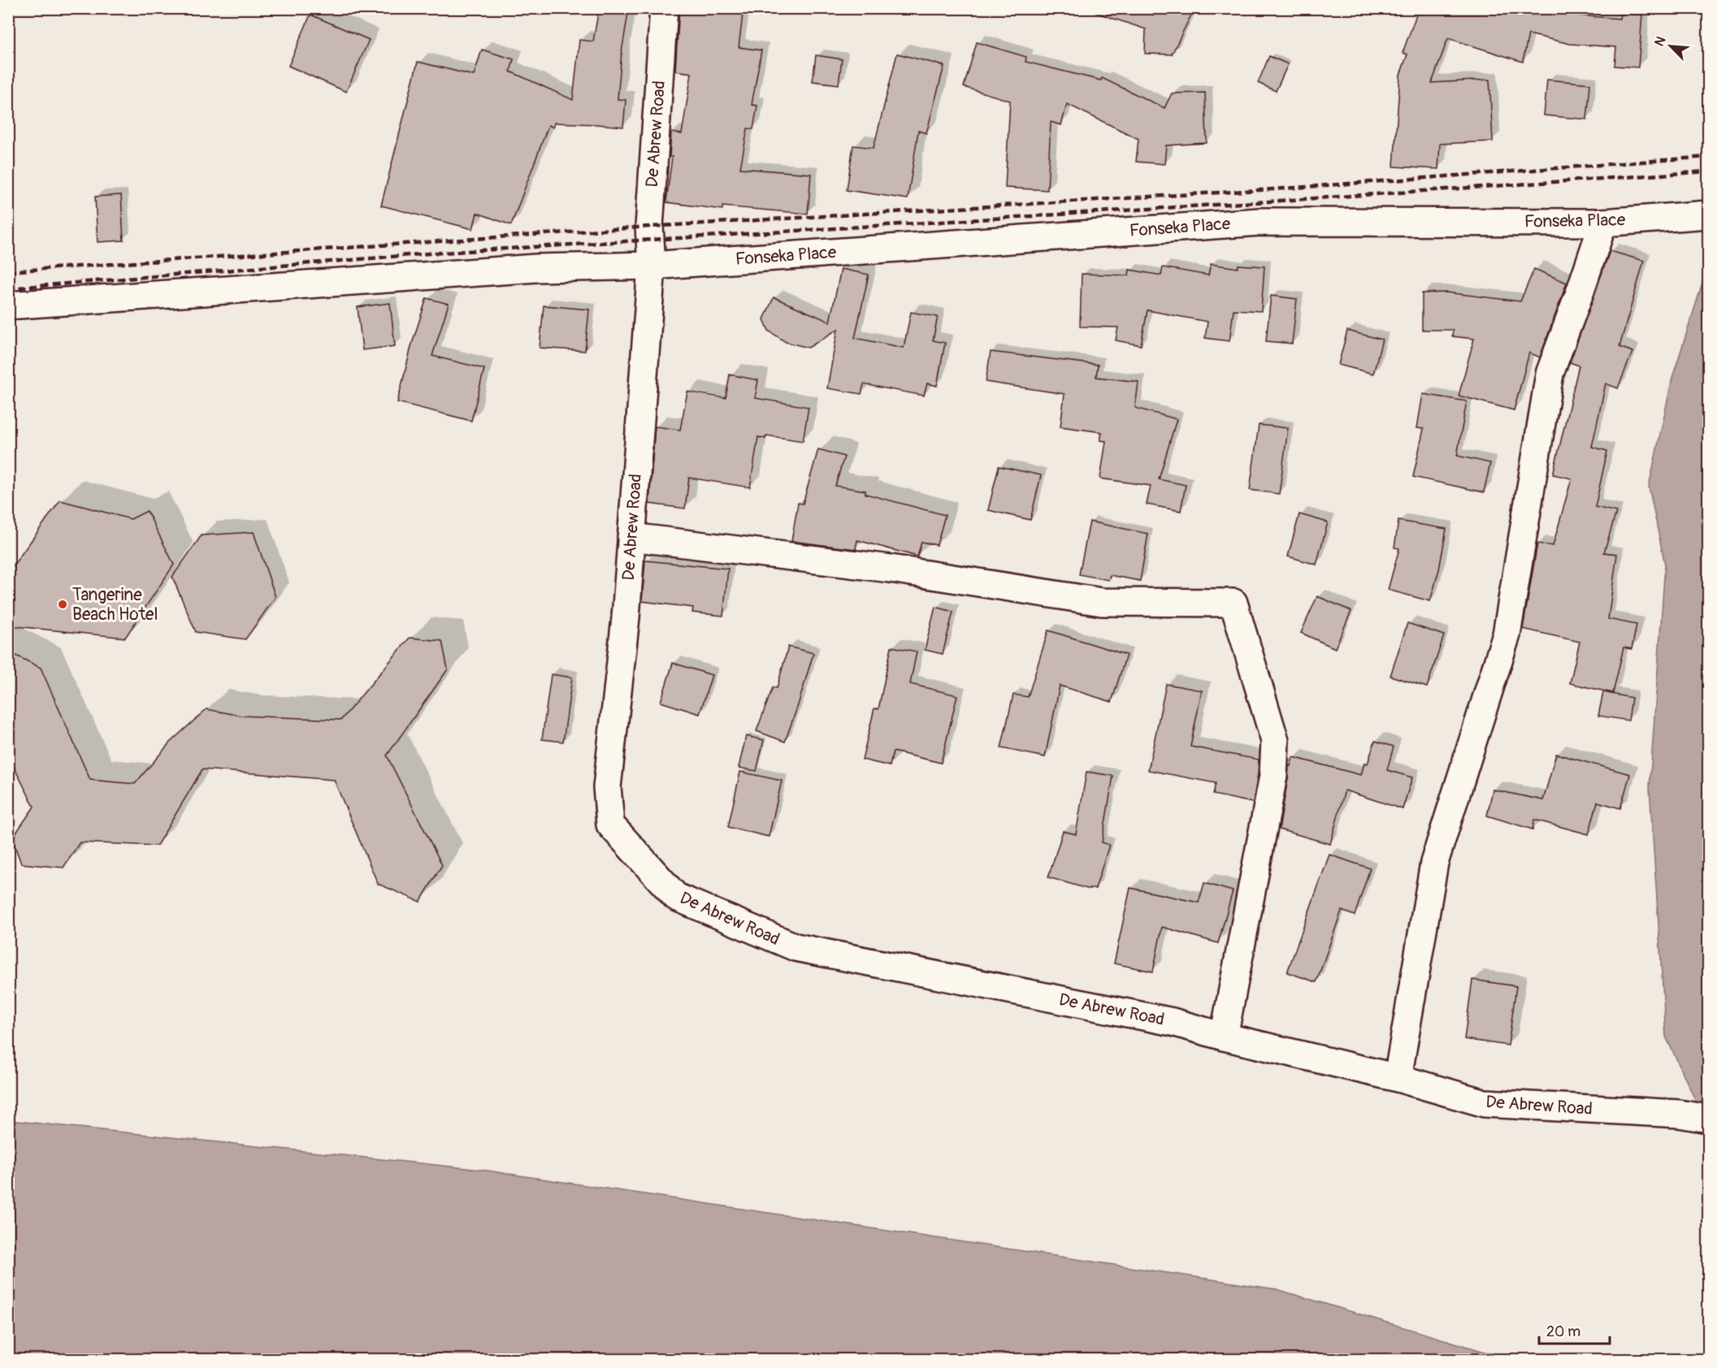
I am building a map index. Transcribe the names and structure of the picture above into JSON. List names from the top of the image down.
{
  "streets": {
    "street": ["De Abrew Road", "Fonseka Place"]
  },
  "crossings": [
    ["De Abrew Road", "Fonseka Place"]
  ],
  "places": ["Tangerine Beach Hotel"],
  "scale_bar": "20 m",
  "north": "top left"
}
